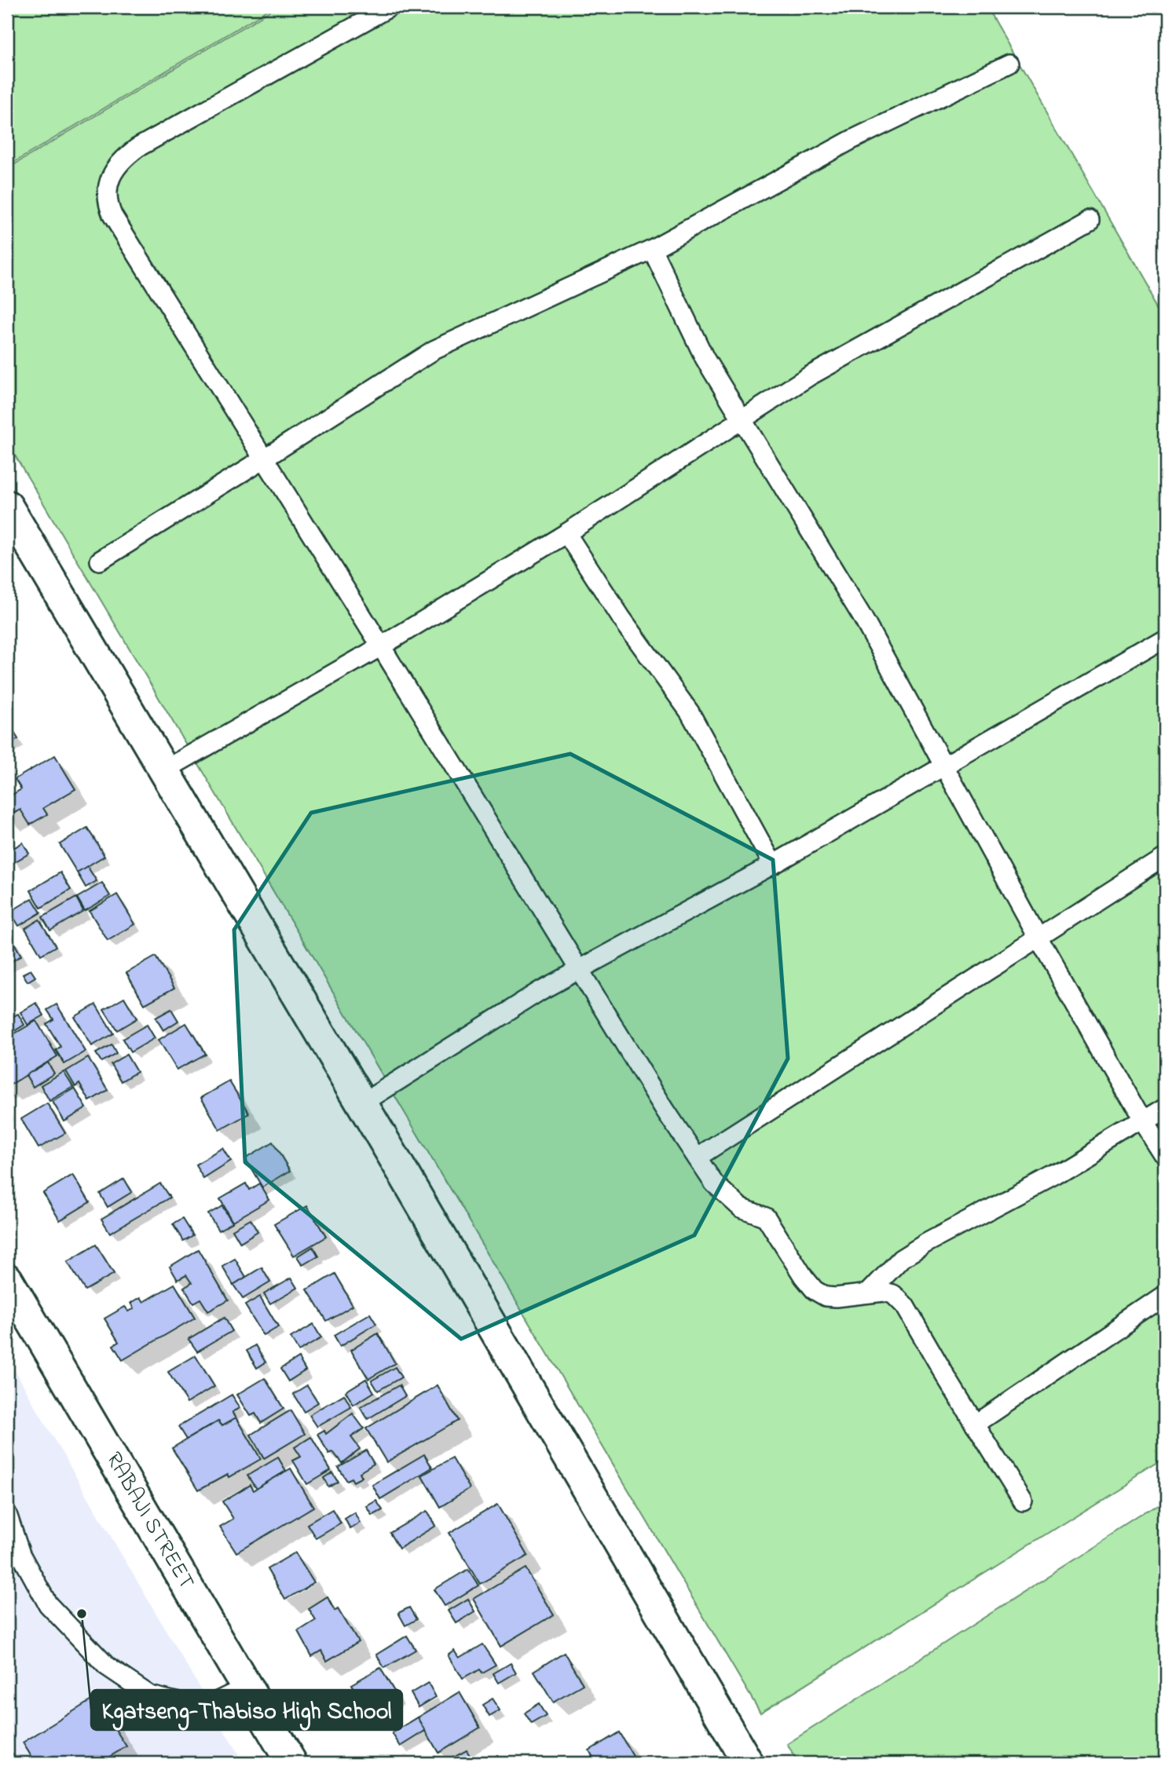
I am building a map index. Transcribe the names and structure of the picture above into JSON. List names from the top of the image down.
{
  "streets": {
    "street": ["RABAJI STREET"]
  },
  "places": ["Kgatseng-Thabiso High School"]
}
